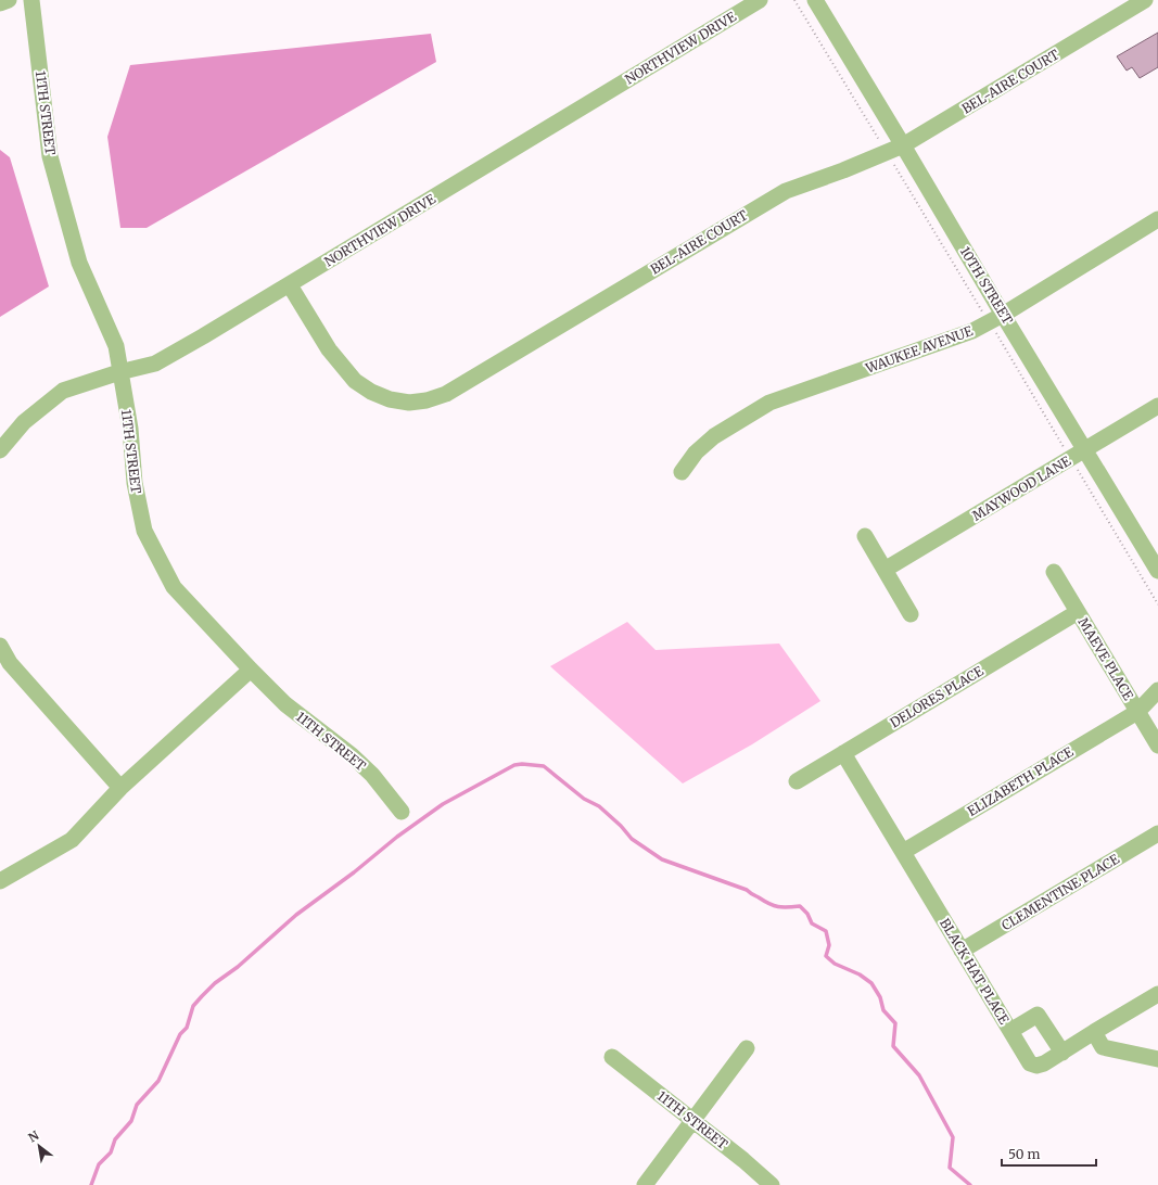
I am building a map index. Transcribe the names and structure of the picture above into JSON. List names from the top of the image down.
{
  "streets": {
    "street": [
      "NORTHVIEW DRIVE",
      "BEL-AIRE COURT",
      "11TH STREET",
      "10TH STREET",
      "WAUKEE AVENUE",
      "MAYWOOD LANE",
      "MAEVE PLACE",
      "DELORES PLACE",
      "ELIZABETH PLACE",
      "CLEMENTINE PLACE",
      "BLACK HAT PLACE"
    ]
  },
  "crossings": [
    ["NORTHVIEW DRIVE", "BEL-AIRE COURT"],
    ["NORTHVIEW DRIVE", "11TH STREET"],
    ["BEL-AIRE COURT", "10TH STREET"],
    ["10TH STREET", "WAUKEE AVENUE"],
    ["10TH STREET", "MAYWOOD LANE"],
    ["MAEVE PLACE", "DELORES PLACE"],
    ["MAEVE PLACE", "ELIZABETH PLACE"],
    ["DELORES PLACE", "BLACK HAT PLACE"],
    ["ELIZABETH PLACE", "BLACK HAT PLACE"],
    ["CLEMENTINE PLACE", "BLACK HAT PLACE"]
  ],
  "scale_bar": "50 m",
  "north": "top left"
}
